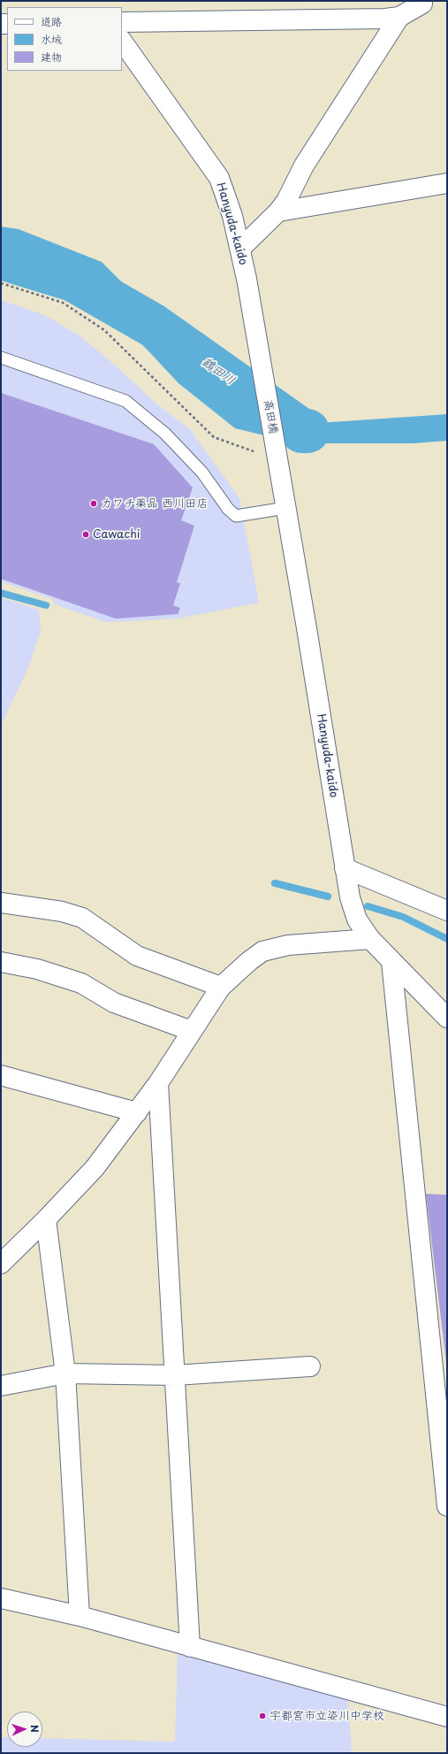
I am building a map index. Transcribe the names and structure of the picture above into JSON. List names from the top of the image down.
{
  "streets": {
    "street": ["Hanyuda-kaido", "高田橋"]
  },
  "crossings": [
    ["Hanyuda-kaido", "高田橋"]
  ],
  "water": ["鶴田川"],
  "places": ["カワチ薬品 西川田店", "Cawachi", "宇都宮市立姿川中学校"],
  "legend": ["道路", "水域", "建物"],
  "north": "right"
}
